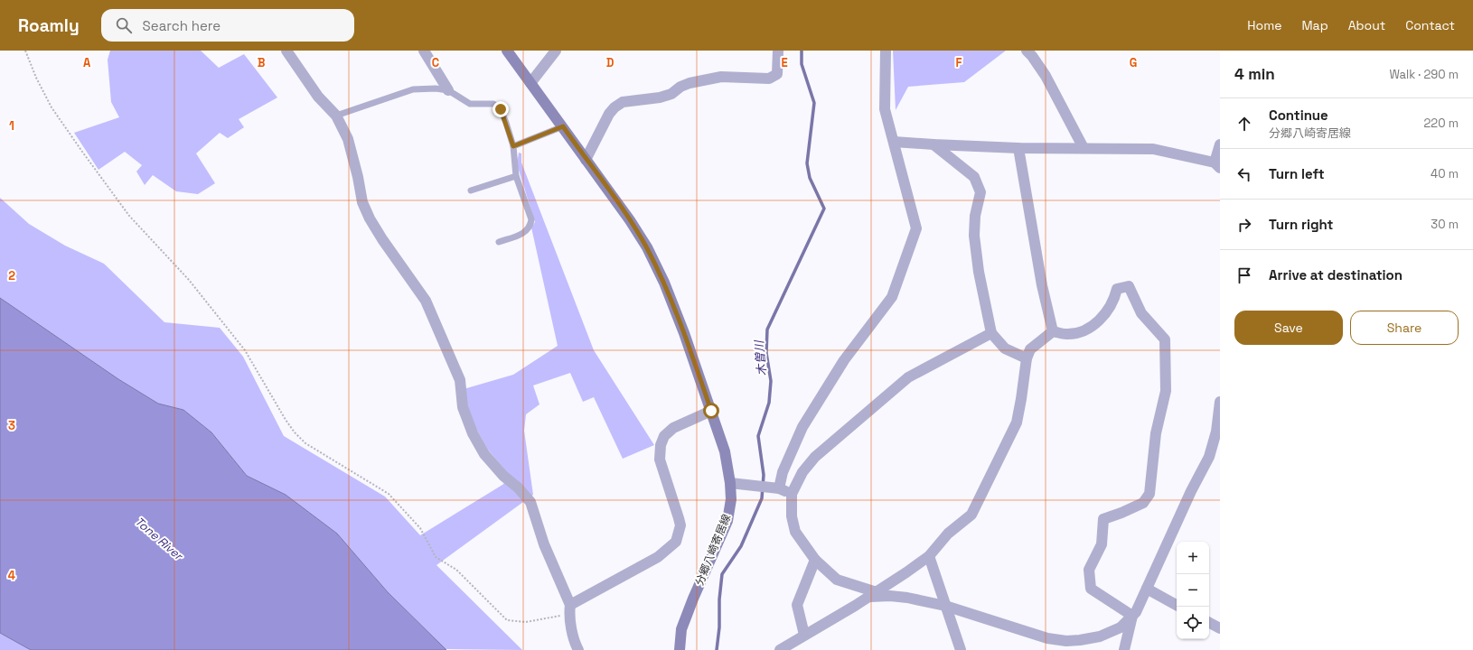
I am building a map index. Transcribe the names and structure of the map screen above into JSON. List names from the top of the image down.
{
  "streets": {
    "main road": ["分郷八崎寄居線"]
  },
  "water": ["木曽川", "Tone River"],
  "page": {
    "header": "Roamly",
    "search": "Search here",
    "nav": [
      "Home",
      "Map",
      "About",
      "Contact"
    ],
    "heading": ["4 min", "Walk · 290 m"],
    "list": [
      ["Continue", "分郷八崎寄居線", "220 m"],
      ["Turn left", "40 m"],
      ["Turn right", "30 m"],
      "Arrive at destination"
    ],
    "buttons": ["Save", "Share"],
    "map_buttons": ["+", "−"]
  },
  "grid": {
    "columns": [
      "A",
      "B",
      "C",
      "D",
      "E",
      "F",
      "G"
    ],
    "rows": [
      "1",
      "2",
      "3",
      "4"
    ]
  }
}
